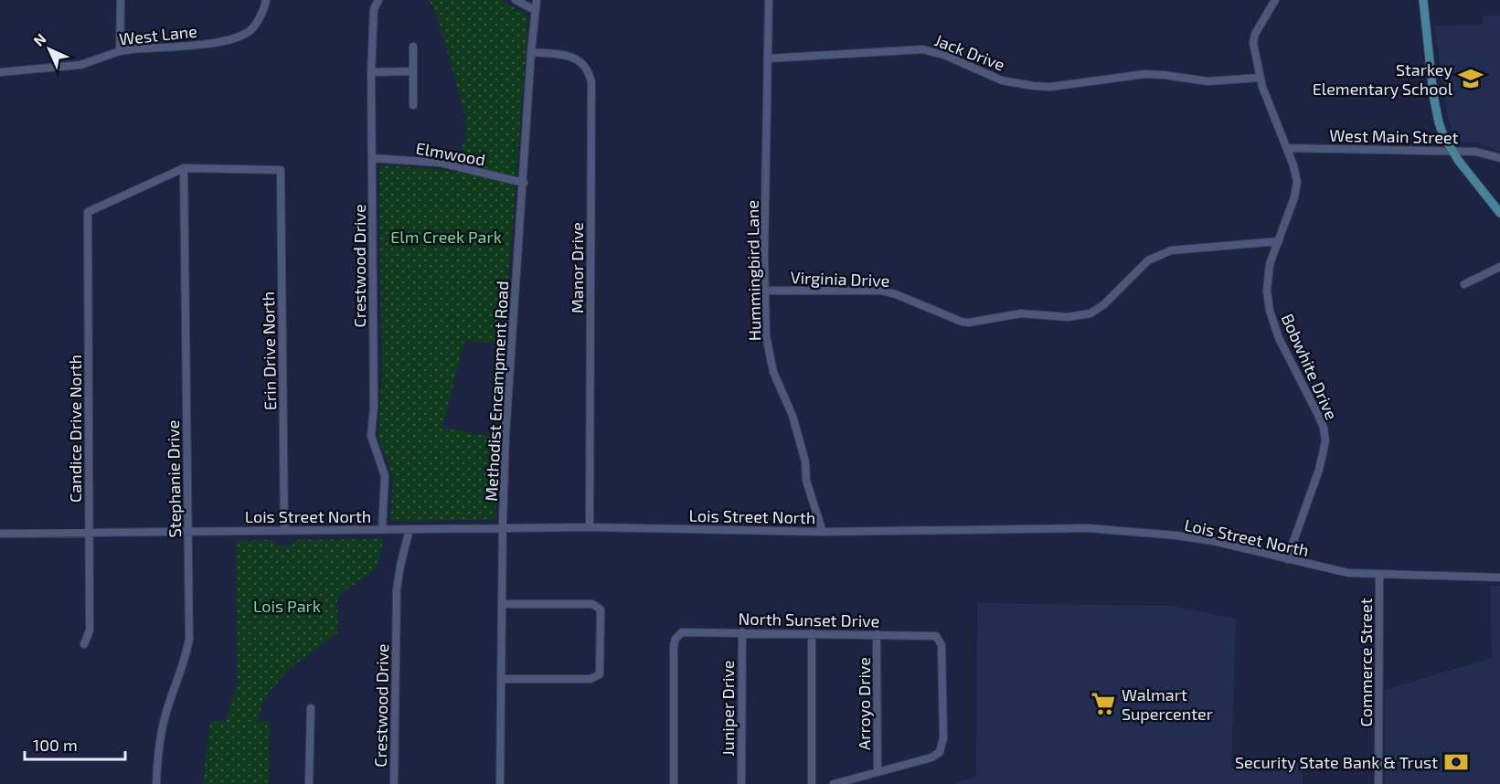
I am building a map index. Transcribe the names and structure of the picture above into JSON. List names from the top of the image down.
{
  "streets": {
    "street": [
      "West Lane",
      "Jack Drive",
      "West Main Street",
      "Elmwood",
      "Crestwood Drive",
      "Manor Drive",
      "Hummingbird Lane",
      "Virginia Drive",
      "Erin Drive North",
      "Bobwhite Drive",
      "Methodist Encampment Road",
      "Candice Drive North",
      "Stephanie Drive",
      "Lois Street North",
      "North Sunset Drive",
      "Commerce Street",
      "Arroyo Drive",
      "Juniper Drive"
    ]
  },
  "crossings": [
    ["Jack Drive", "Hummingbird Lane"],
    ["Jack Drive", "Bobwhite Drive"],
    ["West Main Street", "Bobwhite Drive"],
    ["Elmwood", "Crestwood Drive"],
    ["Elmwood", "Methodist Encampment Road"],
    ["Crestwood Drive", "Lois Street North"],
    ["Manor Drive", "Methodist Encampment Road"],
    ["Manor Drive", "Lois Street North"],
    ["Hummingbird Lane", "Virginia Drive"],
    ["Hummingbird Lane", "Lois Street North"],
    ["Virginia Drive", "Bobwhite Drive"],
    ["Erin Drive North", "Candice Drive North"],
    ["Erin Drive North", "Stephanie Drive"],
    ["Erin Drive North", "Lois Street North"],
    ["Bobwhite Drive", "Lois Street North"],
    ["Methodist Encampment Road", "Lois Street North"],
    ["Candice Drive North", "Stephanie Drive"],
    ["Candice Drive North", "Lois Street North"],
    ["Stephanie Drive", "Lois Street North"],
    ["Lois Street North", "Commerce Street"],
    ["North Sunset Drive", "Arroyo Drive"],
    ["North Sunset Drive", "Juniper Drive"]
  ],
  "parks": ["Elm Creek Park", "Lois Park"],
  "places": {
    "school or university": ["Starkey Elementary School"],
    "supermarket": ["Walmart Supercenter"],
    "bank": ["Security State Bank & Trust"]
  },
  "scale_bar": "100 m",
  "north": "top left"
}
